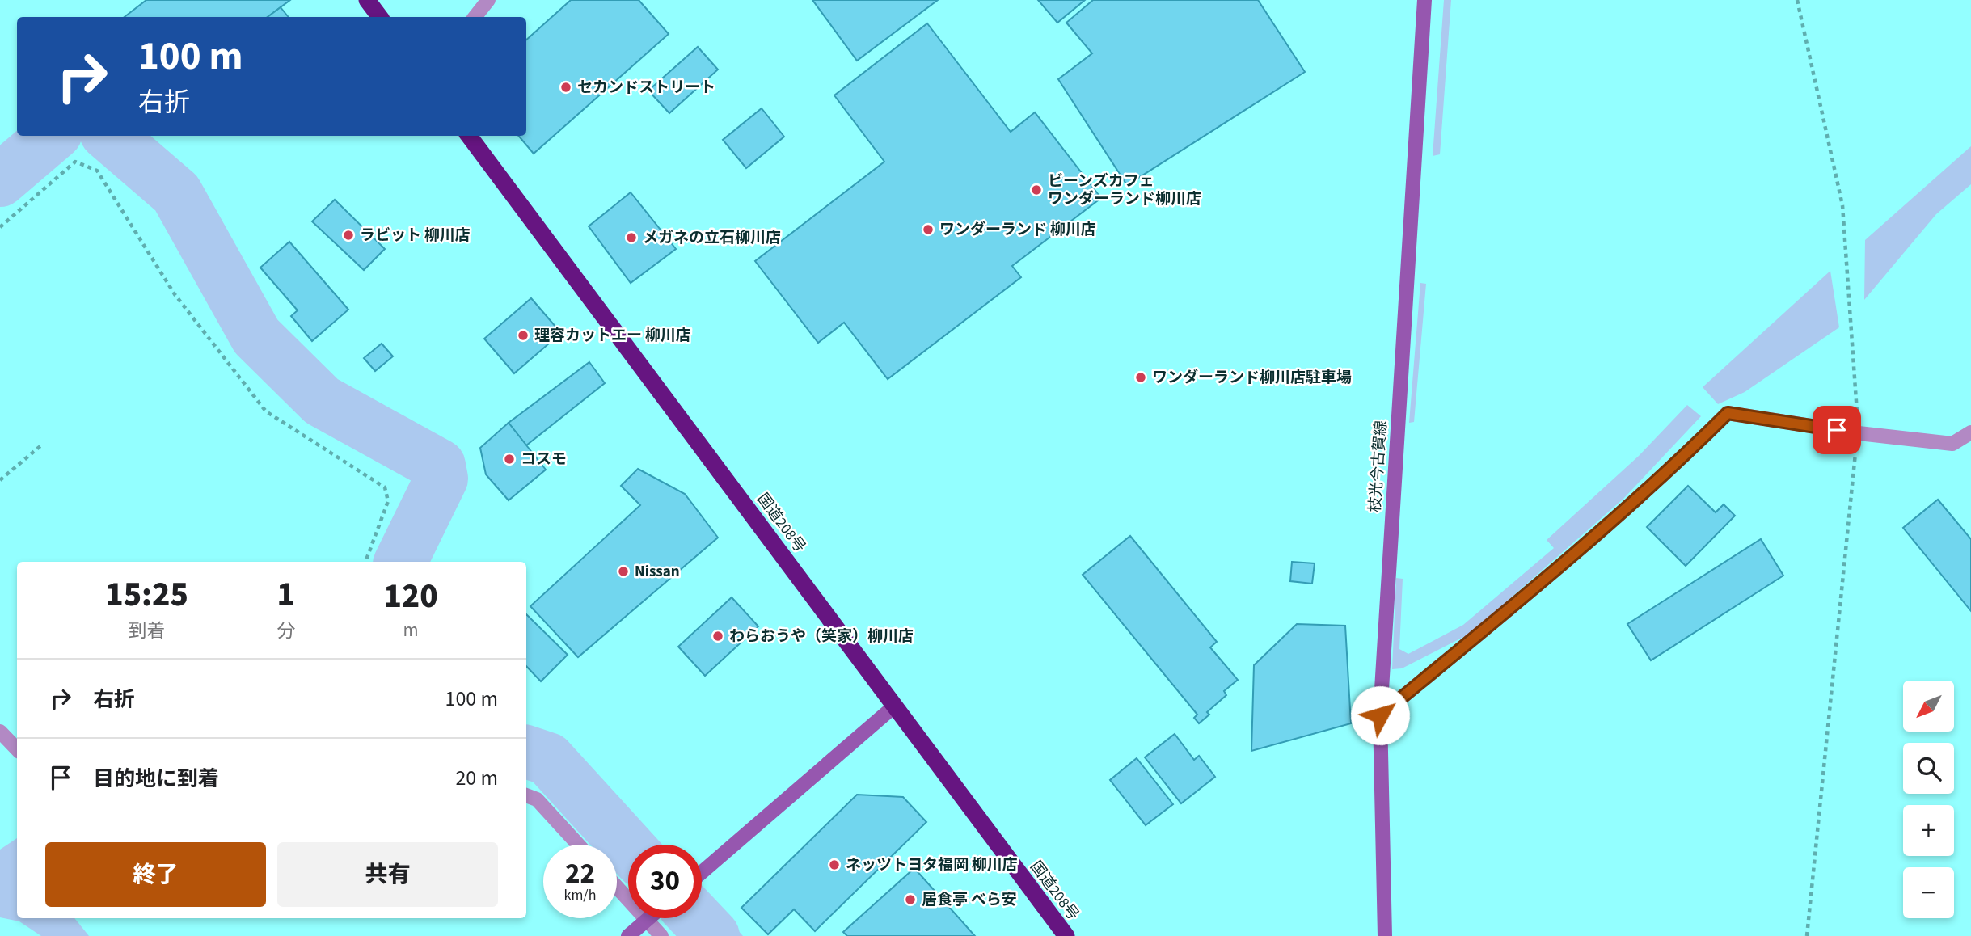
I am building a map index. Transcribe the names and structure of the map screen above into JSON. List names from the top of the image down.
{
  "streets": {
    "highway": ["国道208号"],
    "main road": ["枝光今古賀線"]
  },
  "places": [
    "セカンドストリート",
    "ビーンズカフェ ワンダーランド柳川店",
    "ワンダーランド 柳川店",
    "ラビット 柳川店",
    "メガネの立石柳川店",
    "理容カットエー 柳川店",
    "ワンダーランド柳川店駐車場",
    "コスモ",
    "Nissan",
    "わらおうや（笑家）柳川店",
    "ネッツトヨタ福岡 柳川店",
    "居食亭 べら安"
  ],
  "north": "bottom left",
  "page": {
    "turn": ["100 m", "右折"],
    "eta": [
      "15:25",
      "到着",
      "1",
      "分",
      "120",
      "m"
    ],
    "list": [
      {
        "name": "右折",
        "value": "100 m"
      },
      {
        "name": "目的地に到着",
        "value": "20 m"
      }
    ],
    "map_buttons": ["+", "−"],
    "buttons": ["終了", "共有"],
    "speed": "22 km/h",
    "limit": "30"
  }
}
